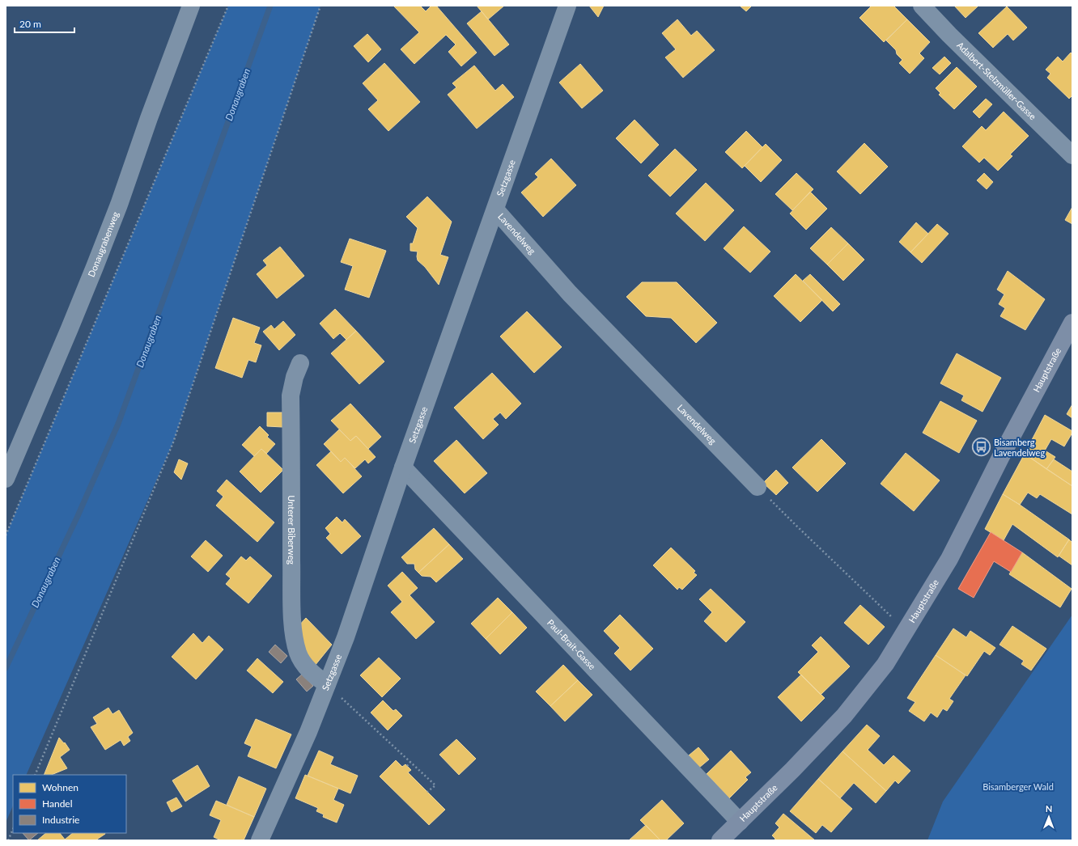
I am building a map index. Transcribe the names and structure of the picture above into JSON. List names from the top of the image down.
{
  "streets": {
    "main road": ["Hauptstraße"],
    "street": [
      "Adalbert-Stelzmüller-Gasse",
      "Setzgasse",
      "Lavendelweg",
      "Donaugrabenweg",
      "Unterer Biberweg",
      "Paul-Brait-Gasse"
    ]
  },
  "crossings": [
    ["Setzgasse", "Lavendelweg"],
    ["Setzgasse", "Unterer Biberweg"],
    ["Setzgasse", "Paul-Brait-Gasse"],
    ["Hauptstraße", "Paul-Brait-Gasse"]
  ],
  "water": ["Donaugraben"],
  "parks": ["Bisamberger Wald"],
  "places": {
    "bus stop": ["Bisamberg Lavendelweg"]
  },
  "legend": ["Wohnen", "Handel", "Industrie"],
  "scale_bar": "20 m",
  "north": "top"
}
